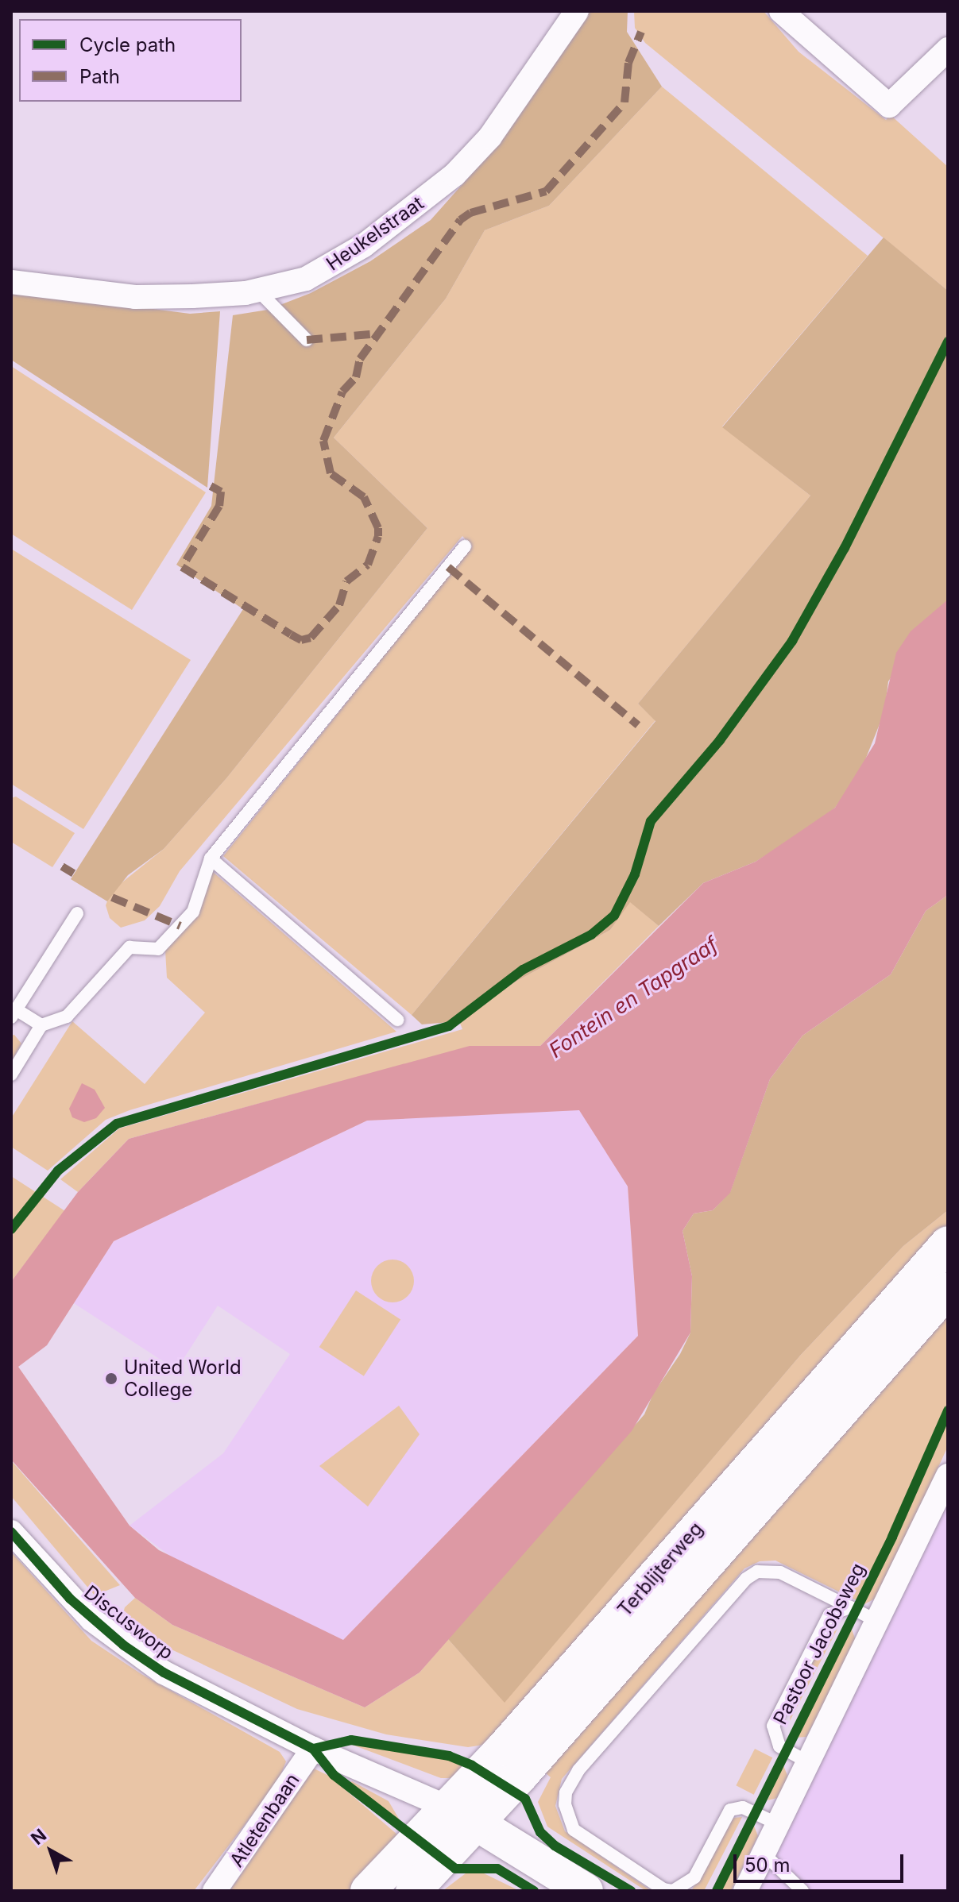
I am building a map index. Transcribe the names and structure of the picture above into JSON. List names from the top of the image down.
{
  "streets": {
    "main road": ["Terblijterweg"],
    "street": ["Heukelstraat", "Discusworp", "Atletenbaan"],
    "cycle path": ["Pastoor Jacobsweg"]
  },
  "crossings": [
    ["Terblijterweg", "Discusworp"],
    ["Discusworp", "Atletenbaan"]
  ],
  "water": ["Fontein en Tapgraaf"],
  "places": ["United World College"],
  "legend": ["Cycle path", "Path"],
  "scale_bar": "50 m",
  "north": "top left"
}
